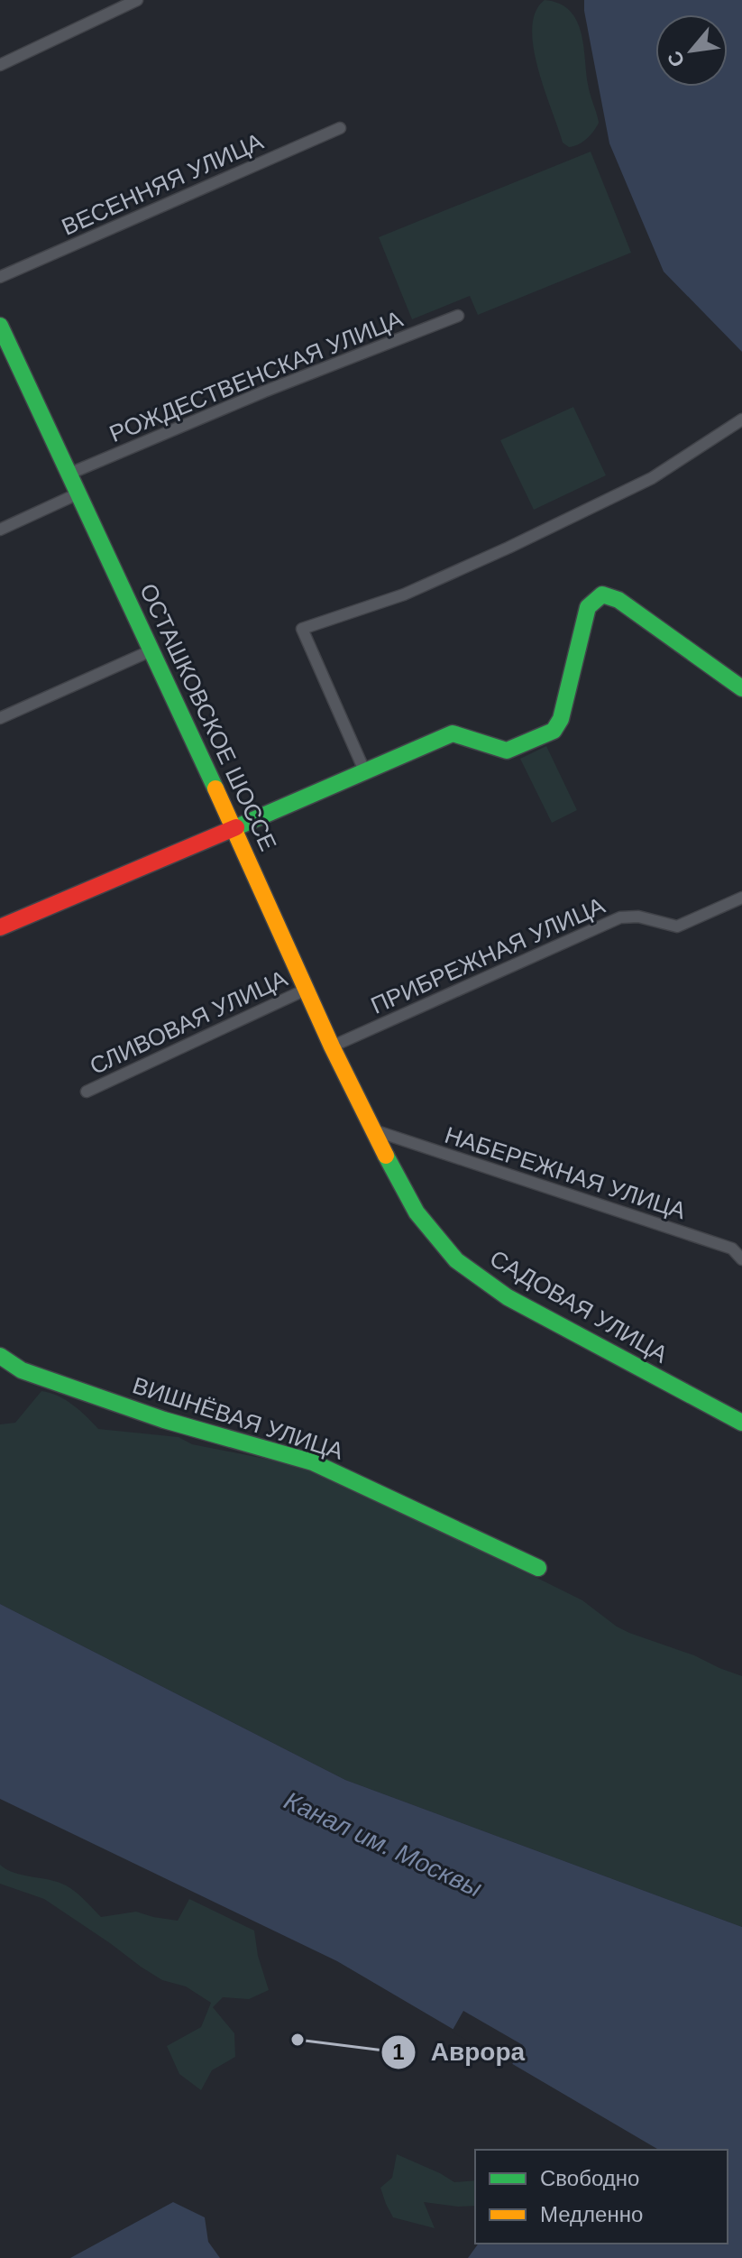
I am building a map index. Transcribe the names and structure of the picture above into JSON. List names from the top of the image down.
{
  "streets": {
    "street": [
      "ВЕСЕННЯЯ УЛИЦА",
      "РОЖДЕСТВЕНСКАЯ УЛИЦА",
      "ОСТАШКОВСКОЕ ШОССЕ",
      "ПРИБРЕЖНАЯ УЛИЦА",
      "СЛИВОВАЯ УЛИЦА",
      "НАБЕРЕЖНАЯ УЛИЦА",
      "САДОВАЯ УЛИЦА",
      "ВИШНЁВАЯ УЛИЦА"
    ]
  },
  "crossings": [
    ["РОЖДЕСТВЕНСКАЯ УЛИЦА", "ОСТАШКОВСКОЕ ШОССЕ"],
    ["ОСТАШКОВСКОЕ ШОССЕ", "ПРИБРЕЖНАЯ УЛИЦА"],
    ["ОСТАШКОВСКОЕ ШОССЕ", "СЛИВОВАЯ УЛИЦА"],
    ["ОСТАШКОВСКОЕ ШОССЕ", "НАБЕРЕЖНАЯ УЛИЦА"],
    ["ОСТАШКОВСКОЕ ШОССЕ", "САДОВАЯ УЛИЦА"],
    ["НАБЕРЕЖНАЯ УЛИЦА", "САДОВАЯ УЛИЦА"]
  ],
  "water": ["Канал им. Москвы"],
  "places": ["Аврора"],
  "legend": ["Свободно", "Медленно"],
  "north": "bottom left"
}
